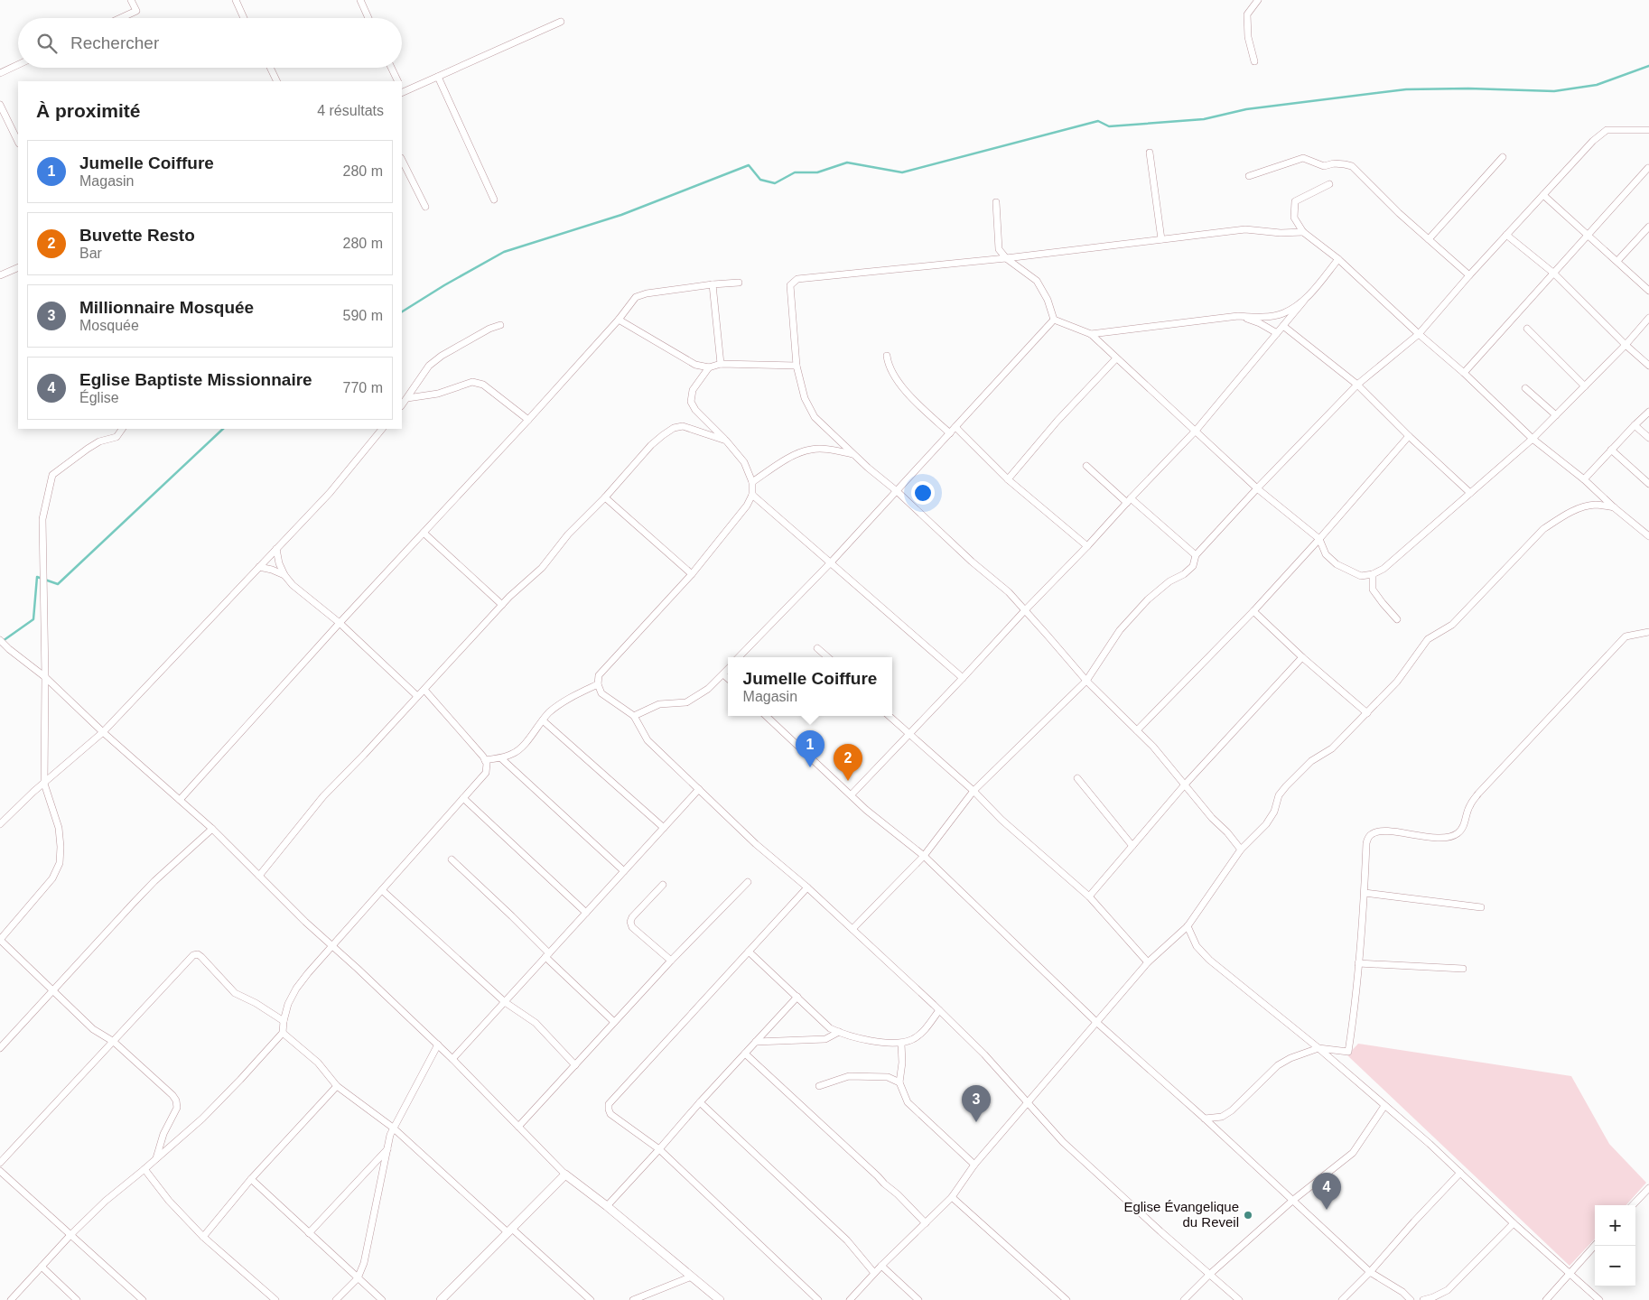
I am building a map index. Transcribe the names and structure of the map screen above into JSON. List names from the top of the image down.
{
  "places": ["Eglise Évangelique du Reveil"],
  "page": {
    "search": "Rechercher",
    "heading": ["À proximité", "4 résultats"],
    "list": [
      {
        "mark": "1",
        "name": "Jumelle Coiffure",
        "note": "Magasin",
        "value": "280 m"
      },
      {
        "mark": "2",
        "name": "Buvette Resto",
        "note": "Bar",
        "value": "280 m"
      },
      {
        "mark": "3",
        "name": "Millionnaire Mosquée",
        "note": "Mosquée",
        "value": "590 m"
      },
      {
        "mark": "4",
        "name": "Eglise Baptiste Missionnaire",
        "note": "Église",
        "value": "770 m"
      }
    ],
    "popup": ["Jumelle Coiffure", "Magasin"],
    "pins": [
      "1",
      "2",
      "3",
      "4"
    ],
    "map_buttons": ["+", "−"]
  }
}
